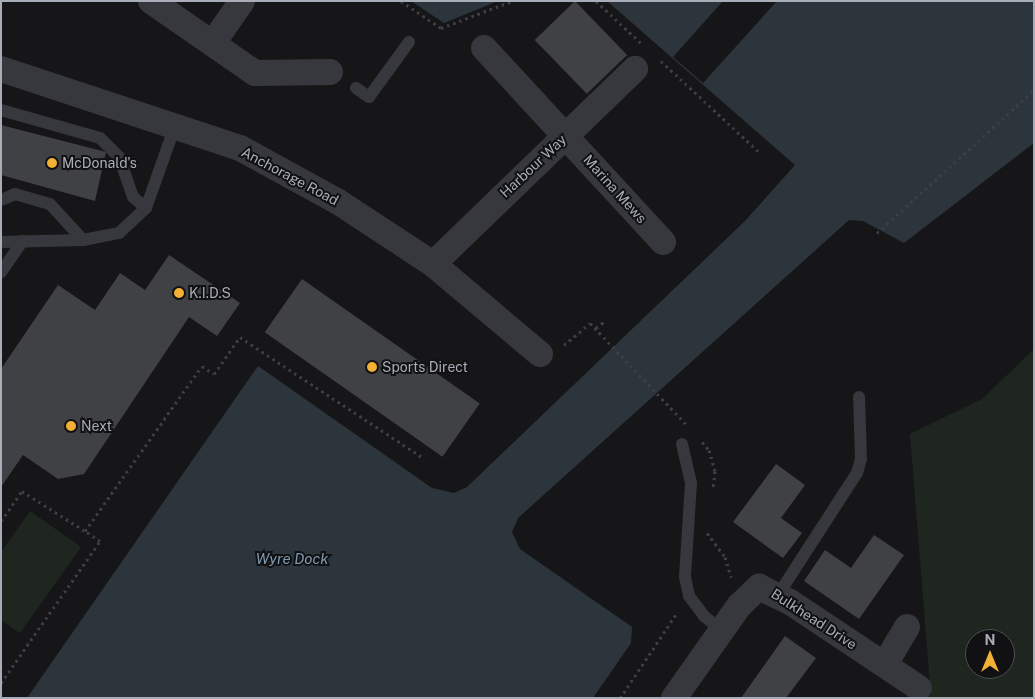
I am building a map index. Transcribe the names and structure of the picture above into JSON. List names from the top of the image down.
{
  "streets": {
    "street": [
      "Harbour Way",
      "Anchorage Road",
      "Marina Mews",
      "Bulkhead Drive"
    ]
  },
  "crossings": [
    ["Harbour Way", "Anchorage Road"],
    ["Harbour Way", "Marina Mews"]
  ],
  "water": ["Wyre Dock"],
  "places": [
    "McDonald's",
    "K.I.D.S",
    "Sports Direct",
    "Next"
  ],
  "north": "top"
}
